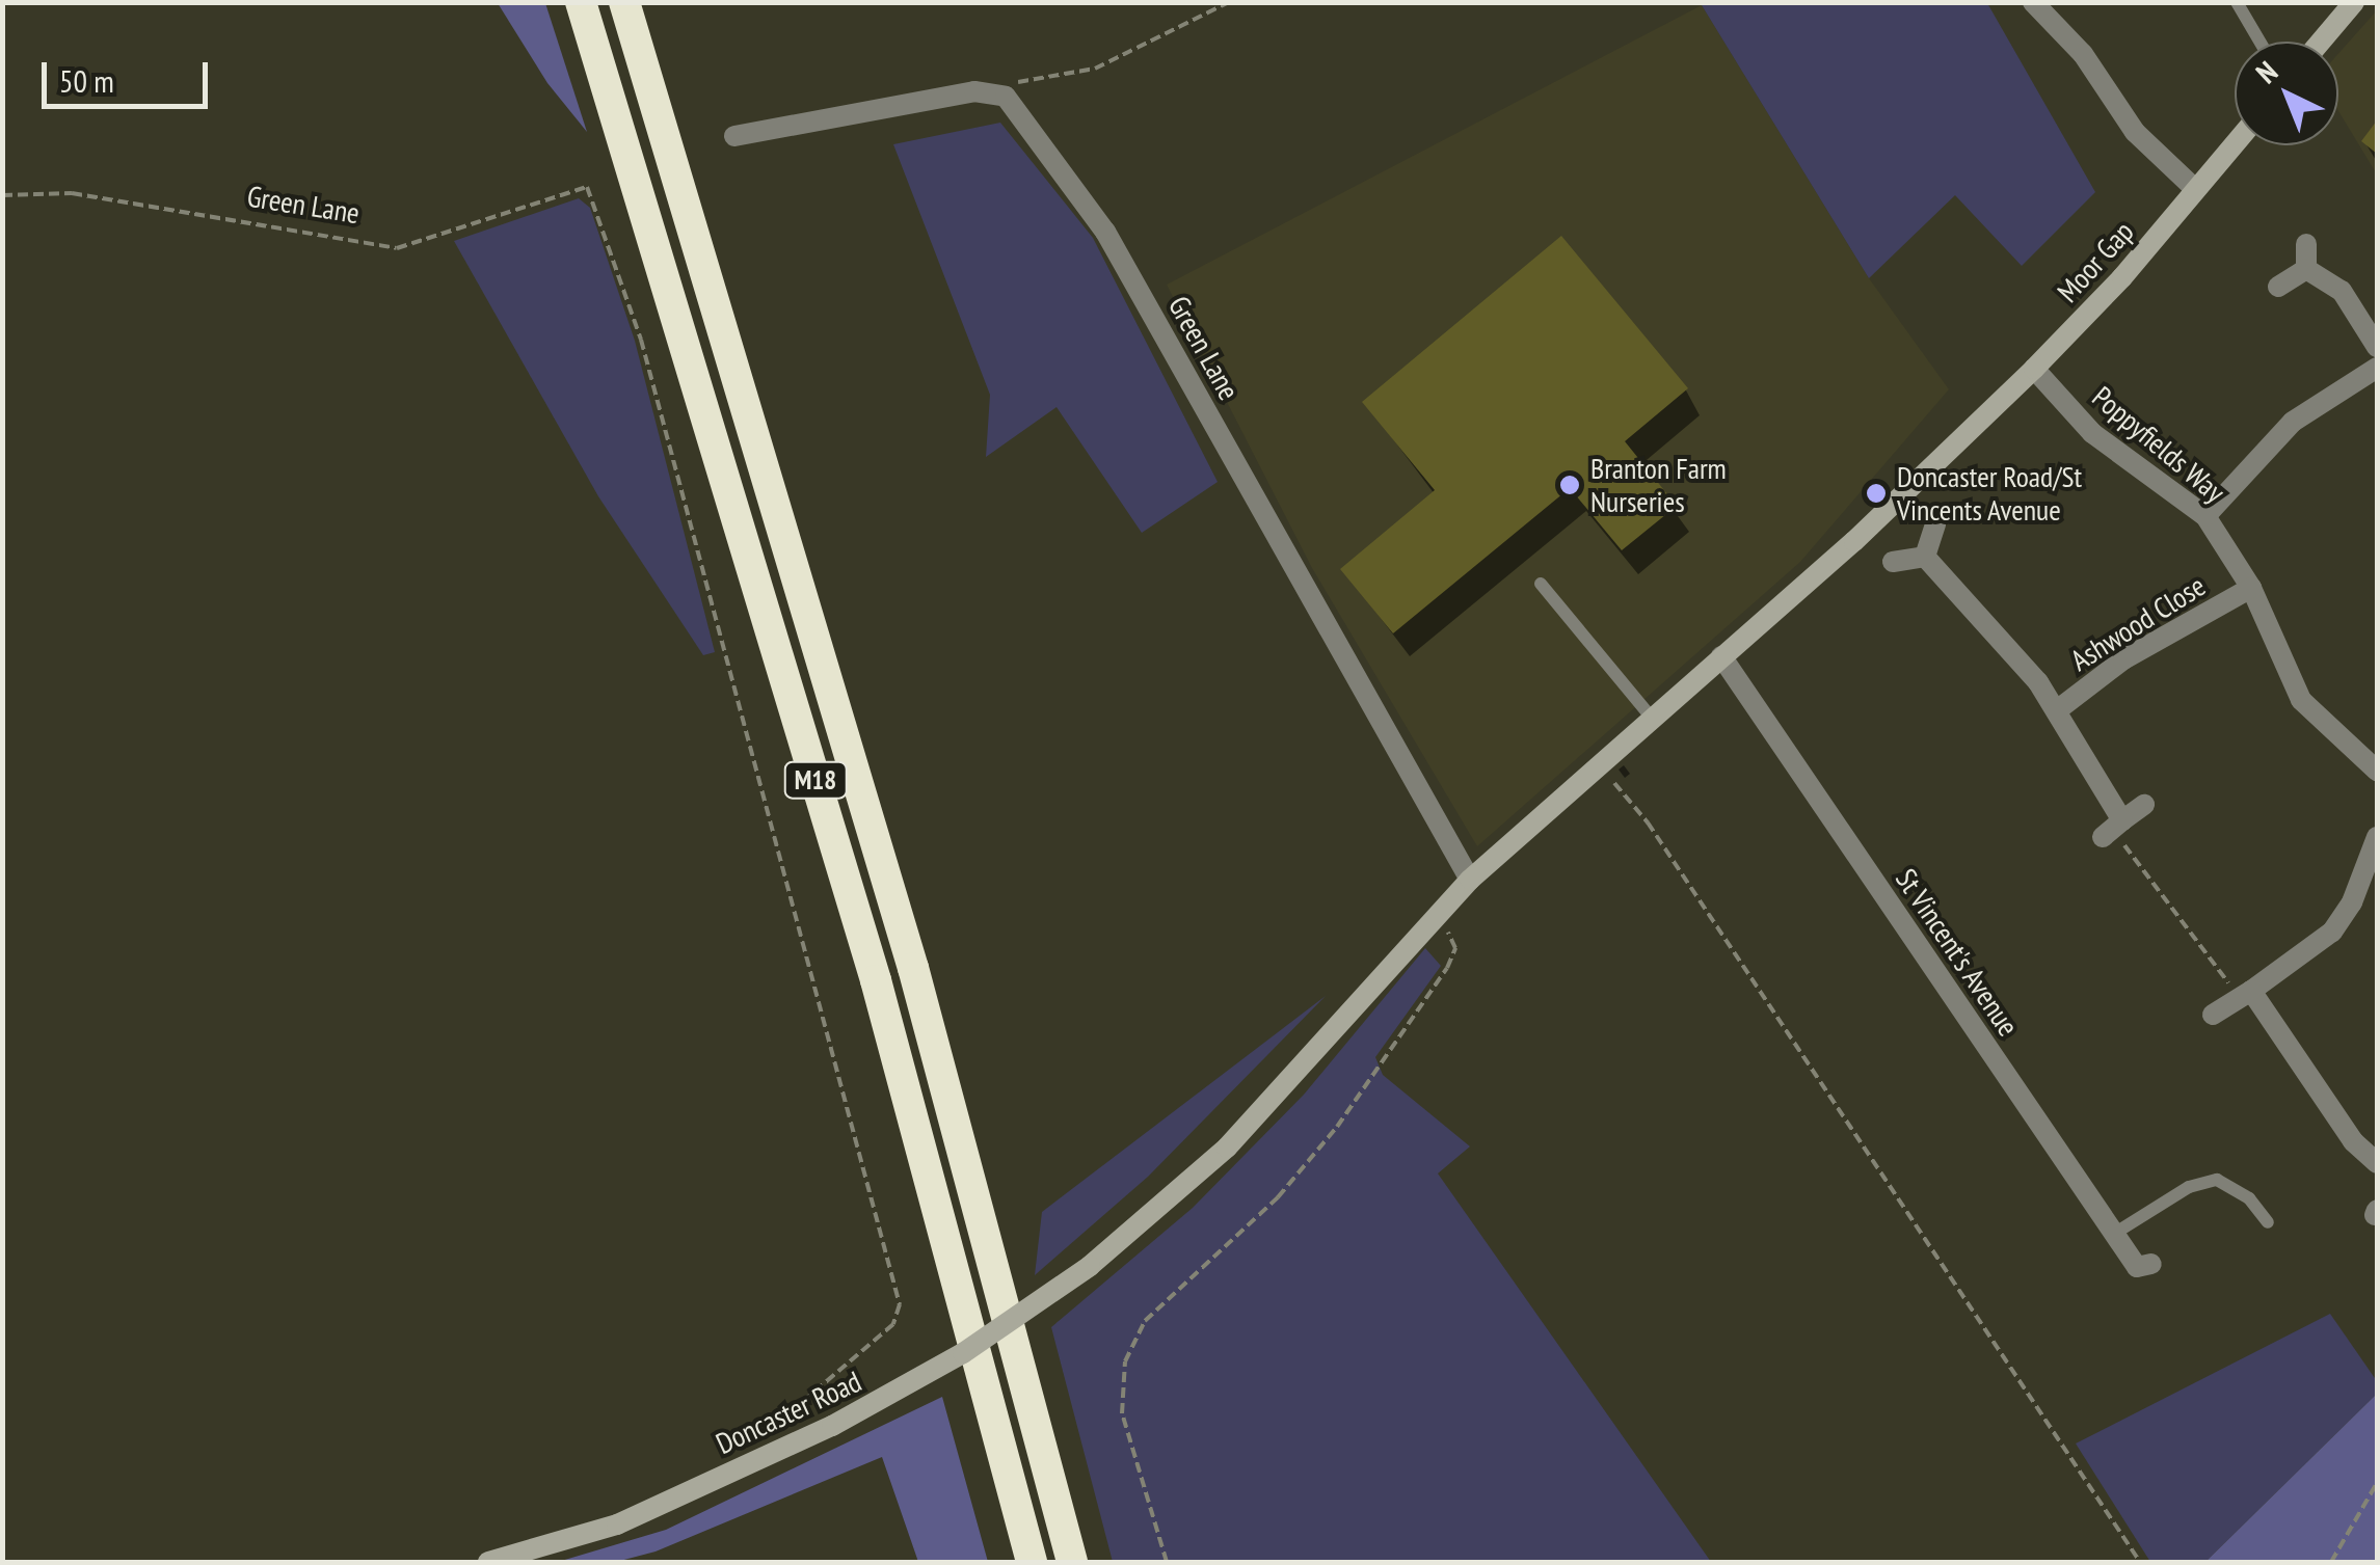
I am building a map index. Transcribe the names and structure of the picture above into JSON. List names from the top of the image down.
{
  "streets": {
    "highway": ["M18"],
    "main road": ["Moor Gap", "Doncaster Road"],
    "street": [
      "Green Lane",
      "Poppyfields Way",
      "Ashwood Close",
      "St Vincent's Avenue"
    ]
  },
  "crossings": [
    ["Green Lane", "Moor Gap"],
    ["Green Lane", "Doncaster Road"],
    ["Moor Gap", "Poppyfields Way"],
    ["Moor Gap", "St Vincent's Avenue"],
    ["Moor Gap", "Doncaster Road"],
    ["Poppyfields Way", "Ashwood Close"]
  ],
  "places": ["Branton Farm Nurseries", "Doncaster Road/St Vincents Avenue"],
  "scale_bar": "50 m",
  "north": "top left"
}
